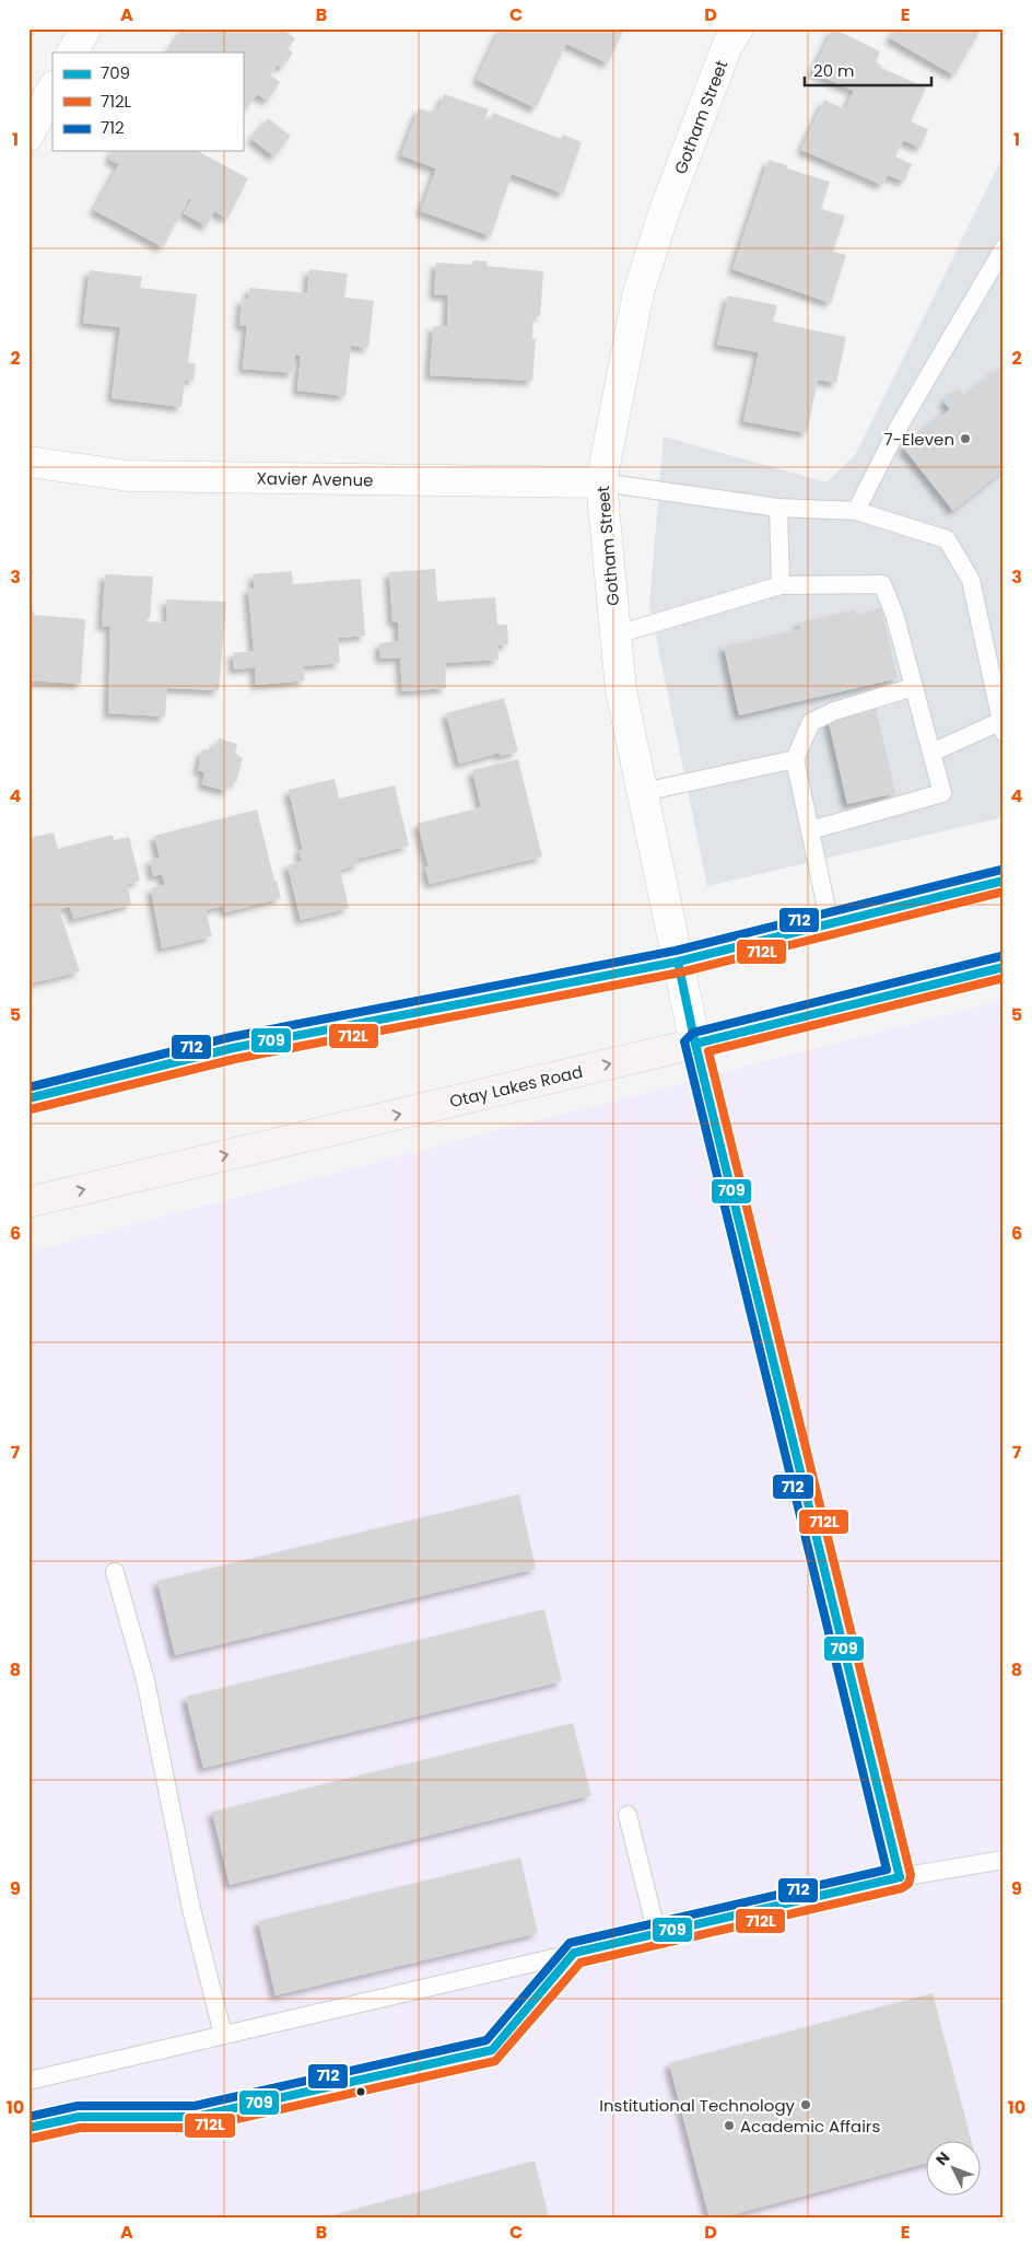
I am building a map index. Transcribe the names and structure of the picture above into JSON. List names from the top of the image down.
{
  "streets": {
    "main road": ["Otay Lakes Road"],
    "street": ["Gotham Street", "Xavier Avenue"]
  },
  "crossings": [
    ["Gotham Street", "Xavier Avenue"],
    ["Gotham Street", "Otay Lakes Road"]
  ],
  "places": ["7-Eleven", "Institutional Technology", "Academic Affairs"],
  "lines": ["transit line 712", "transit line 709", "transit line 712L"],
  "legend": ["709", "712L", "712"],
  "scale_bar": "20 m",
  "north": "top left",
  "grid": {
    "columns": [
      "A",
      "B",
      "C",
      "D",
      "E"
    ],
    "rows": [
      "1",
      "2",
      "3",
      "4",
      "5",
      "6",
      "7",
      "8",
      "9",
      "10"
    ]
  }
}
